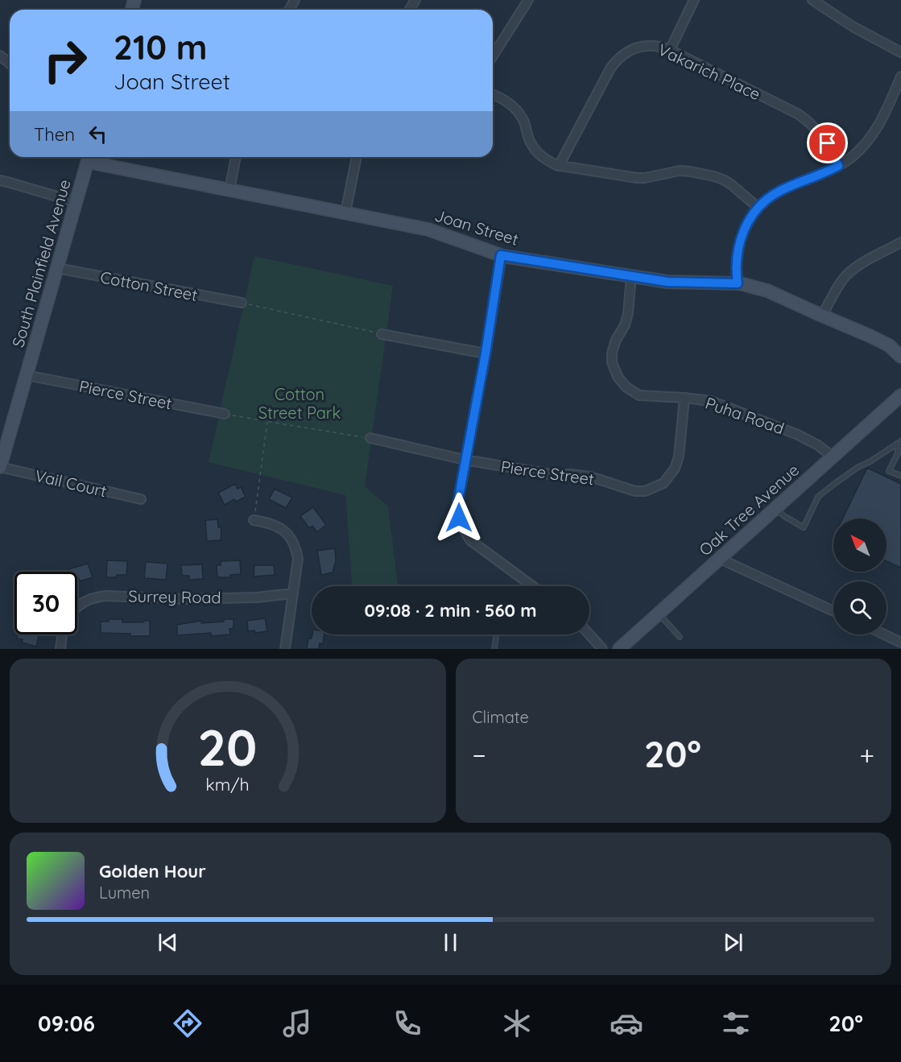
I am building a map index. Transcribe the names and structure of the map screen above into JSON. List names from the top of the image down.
{
  "streets": {
    "street": [
      "Vakarich Place",
      "Joan Street",
      "South Plainfield Avenue",
      "Cotton Street",
      "Pierce Street",
      "Puha Road",
      "Vail Court",
      "Oak Tree Avenue",
      "Surrey Road"
    ]
  },
  "crossings": [
    ["Joan Street", "South Plainfield Avenue"],
    ["Joan Street", "Puha Road"],
    ["South Plainfield Avenue", "Cotton Street"],
    ["South Plainfield Avenue", "Pierce Street"],
    ["South Plainfield Avenue", "Vail Court"],
    ["Pierce Street", "Puha Road"],
    ["Puha Road", "Oak Tree Avenue"]
  ],
  "parks": ["Cotton Street Park"],
  "north": "top left",
  "page": {
    "turn": ["210 m", "Joan Street"],
    "then": "Then",
    "limit": "30",
    "trip": "09:08 · 2 min · 560 m",
    "tile": "Climate",
    "heat": ["−", "20°", "+"],
    "song": ["Golden Hour", "Lumen"],
    "tabs": ["09:06", "20°"],
    "gauge": ["20", "km/h"]
  }
}
